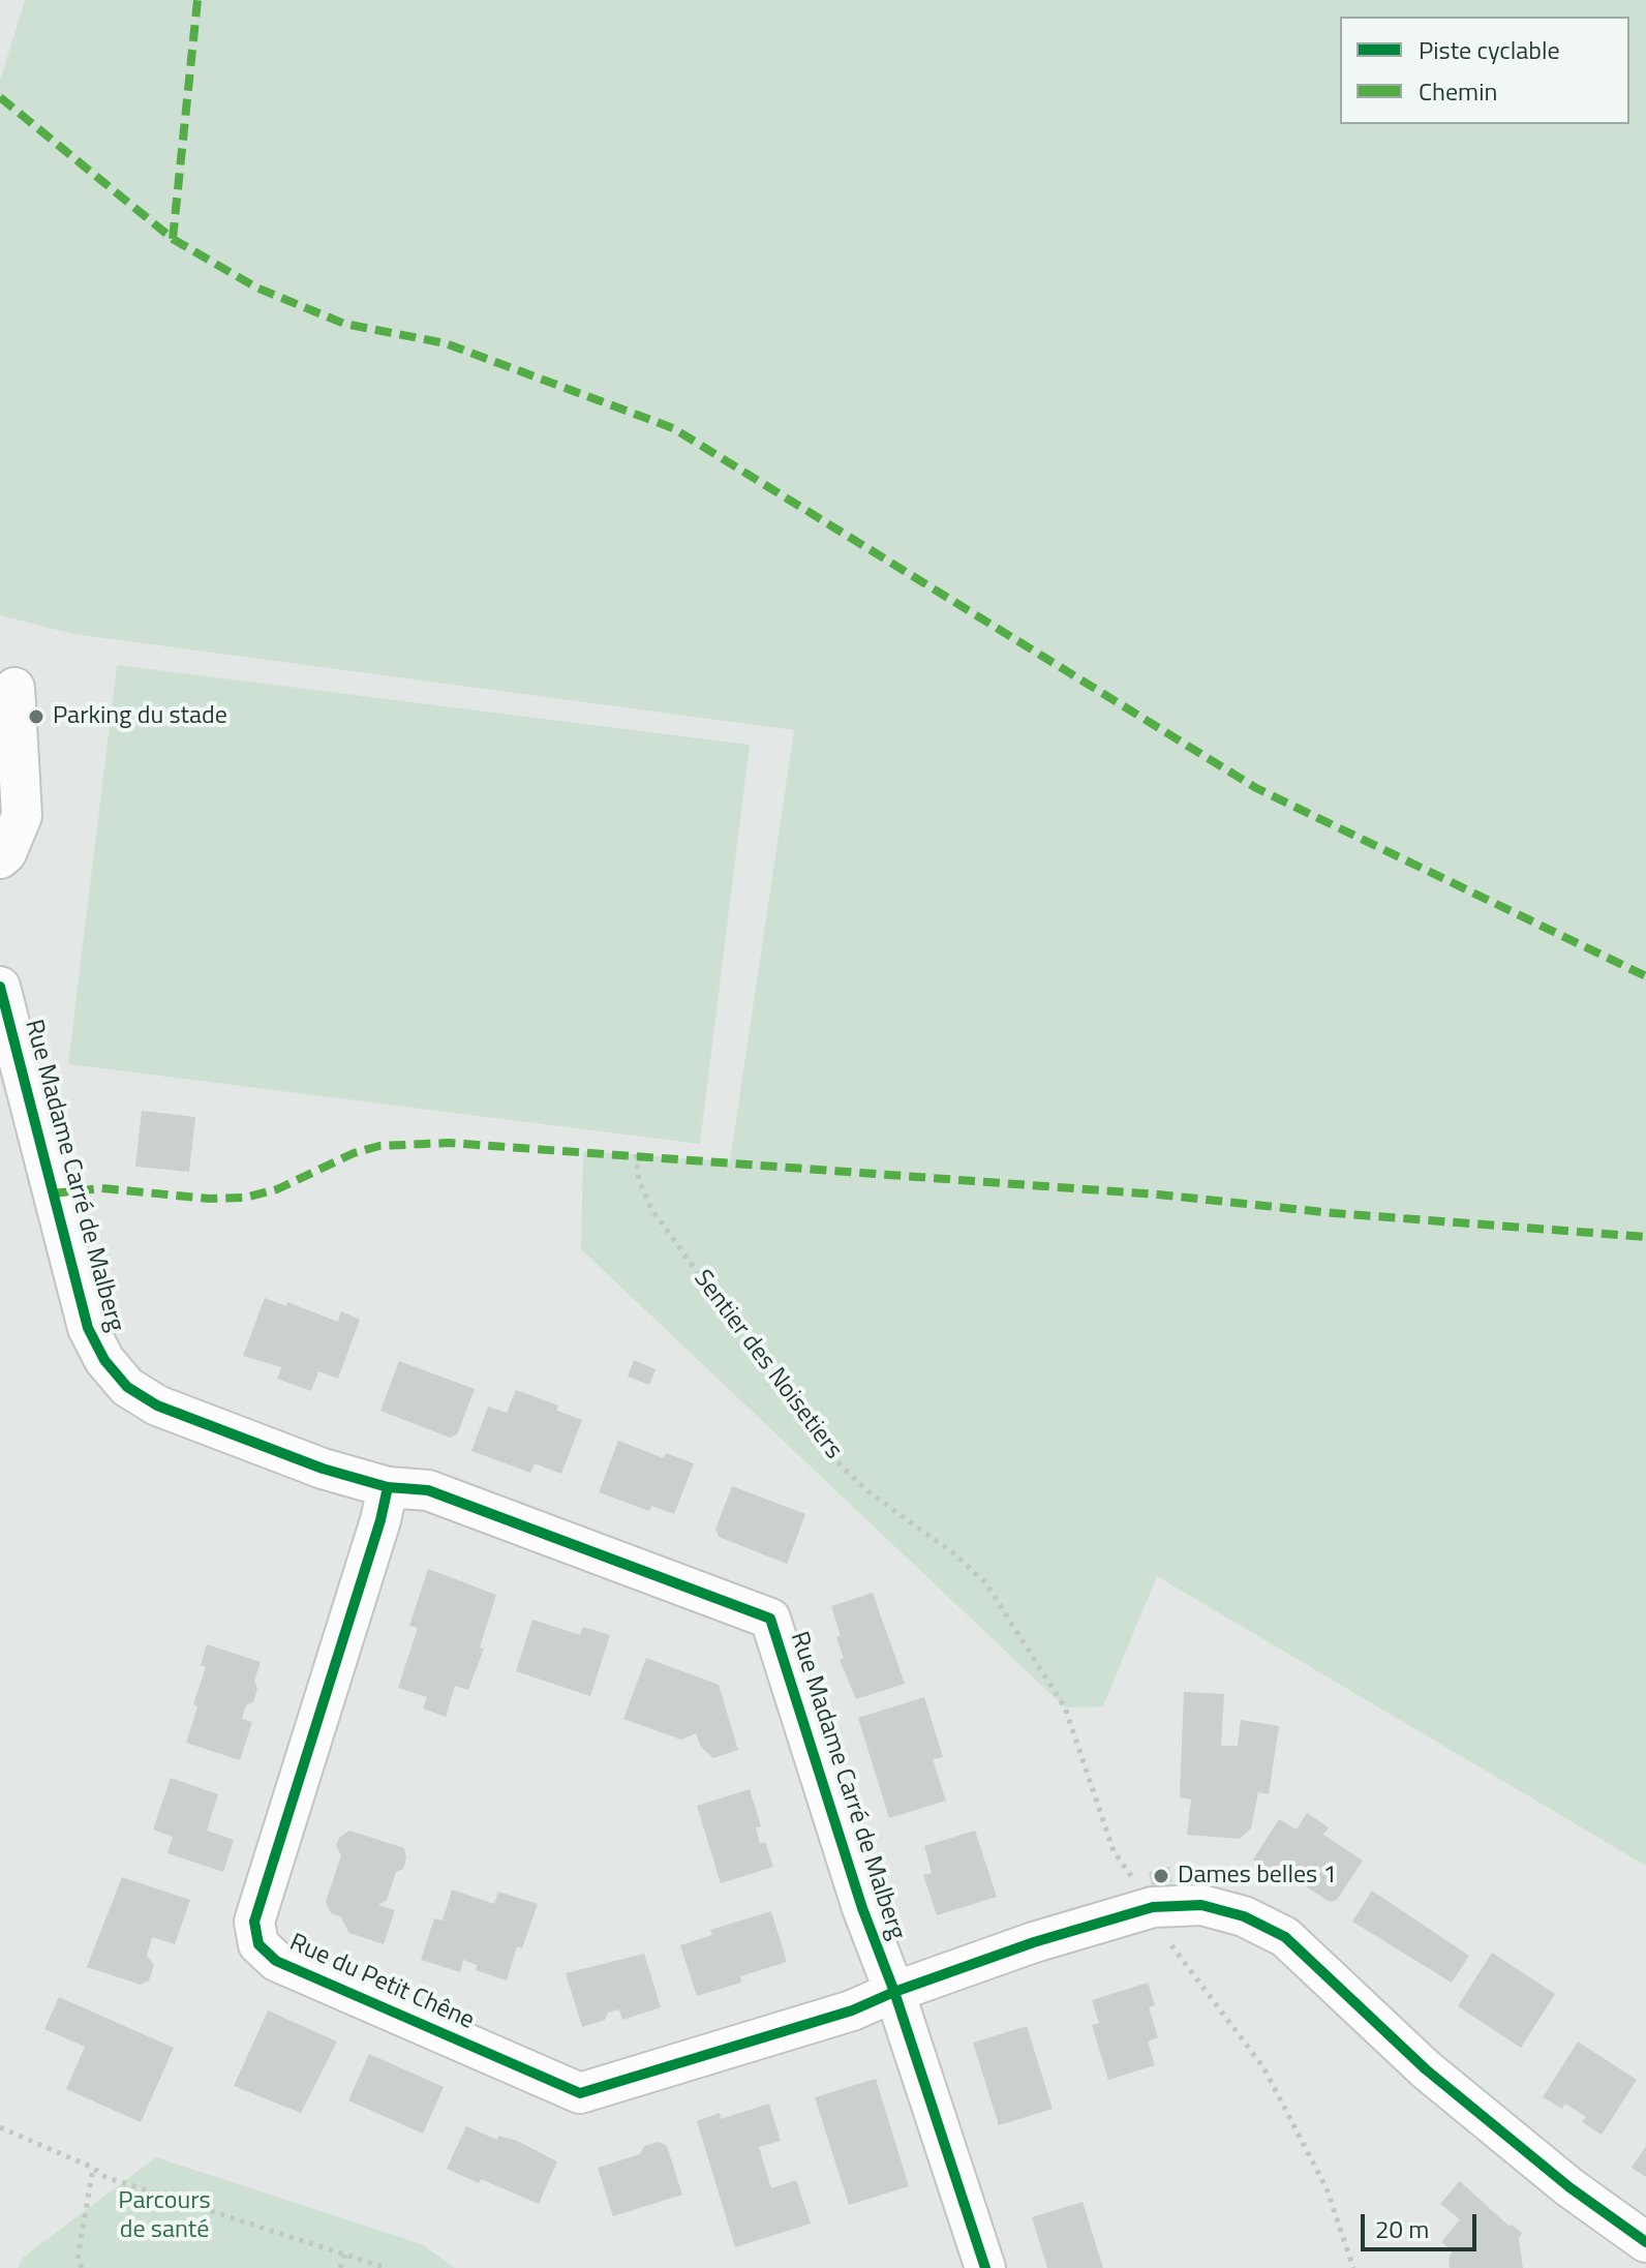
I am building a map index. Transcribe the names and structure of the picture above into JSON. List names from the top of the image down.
{
  "streets": {
    "street": ["Rue Madame Carré de Malberg", "Rue du Petit Chêne"],
    "path": ["Sentier des Noisetiers"]
  },
  "crossings": [
    ["Rue Madame Carré de Malberg", "Rue du Petit Chêne"]
  ],
  "parks": ["Parcours de santé"],
  "places": ["Parking du stade", "Dames belles 1"],
  "legend": ["Piste cyclable", "Chemin"],
  "scale_bar": "20 m"
}
